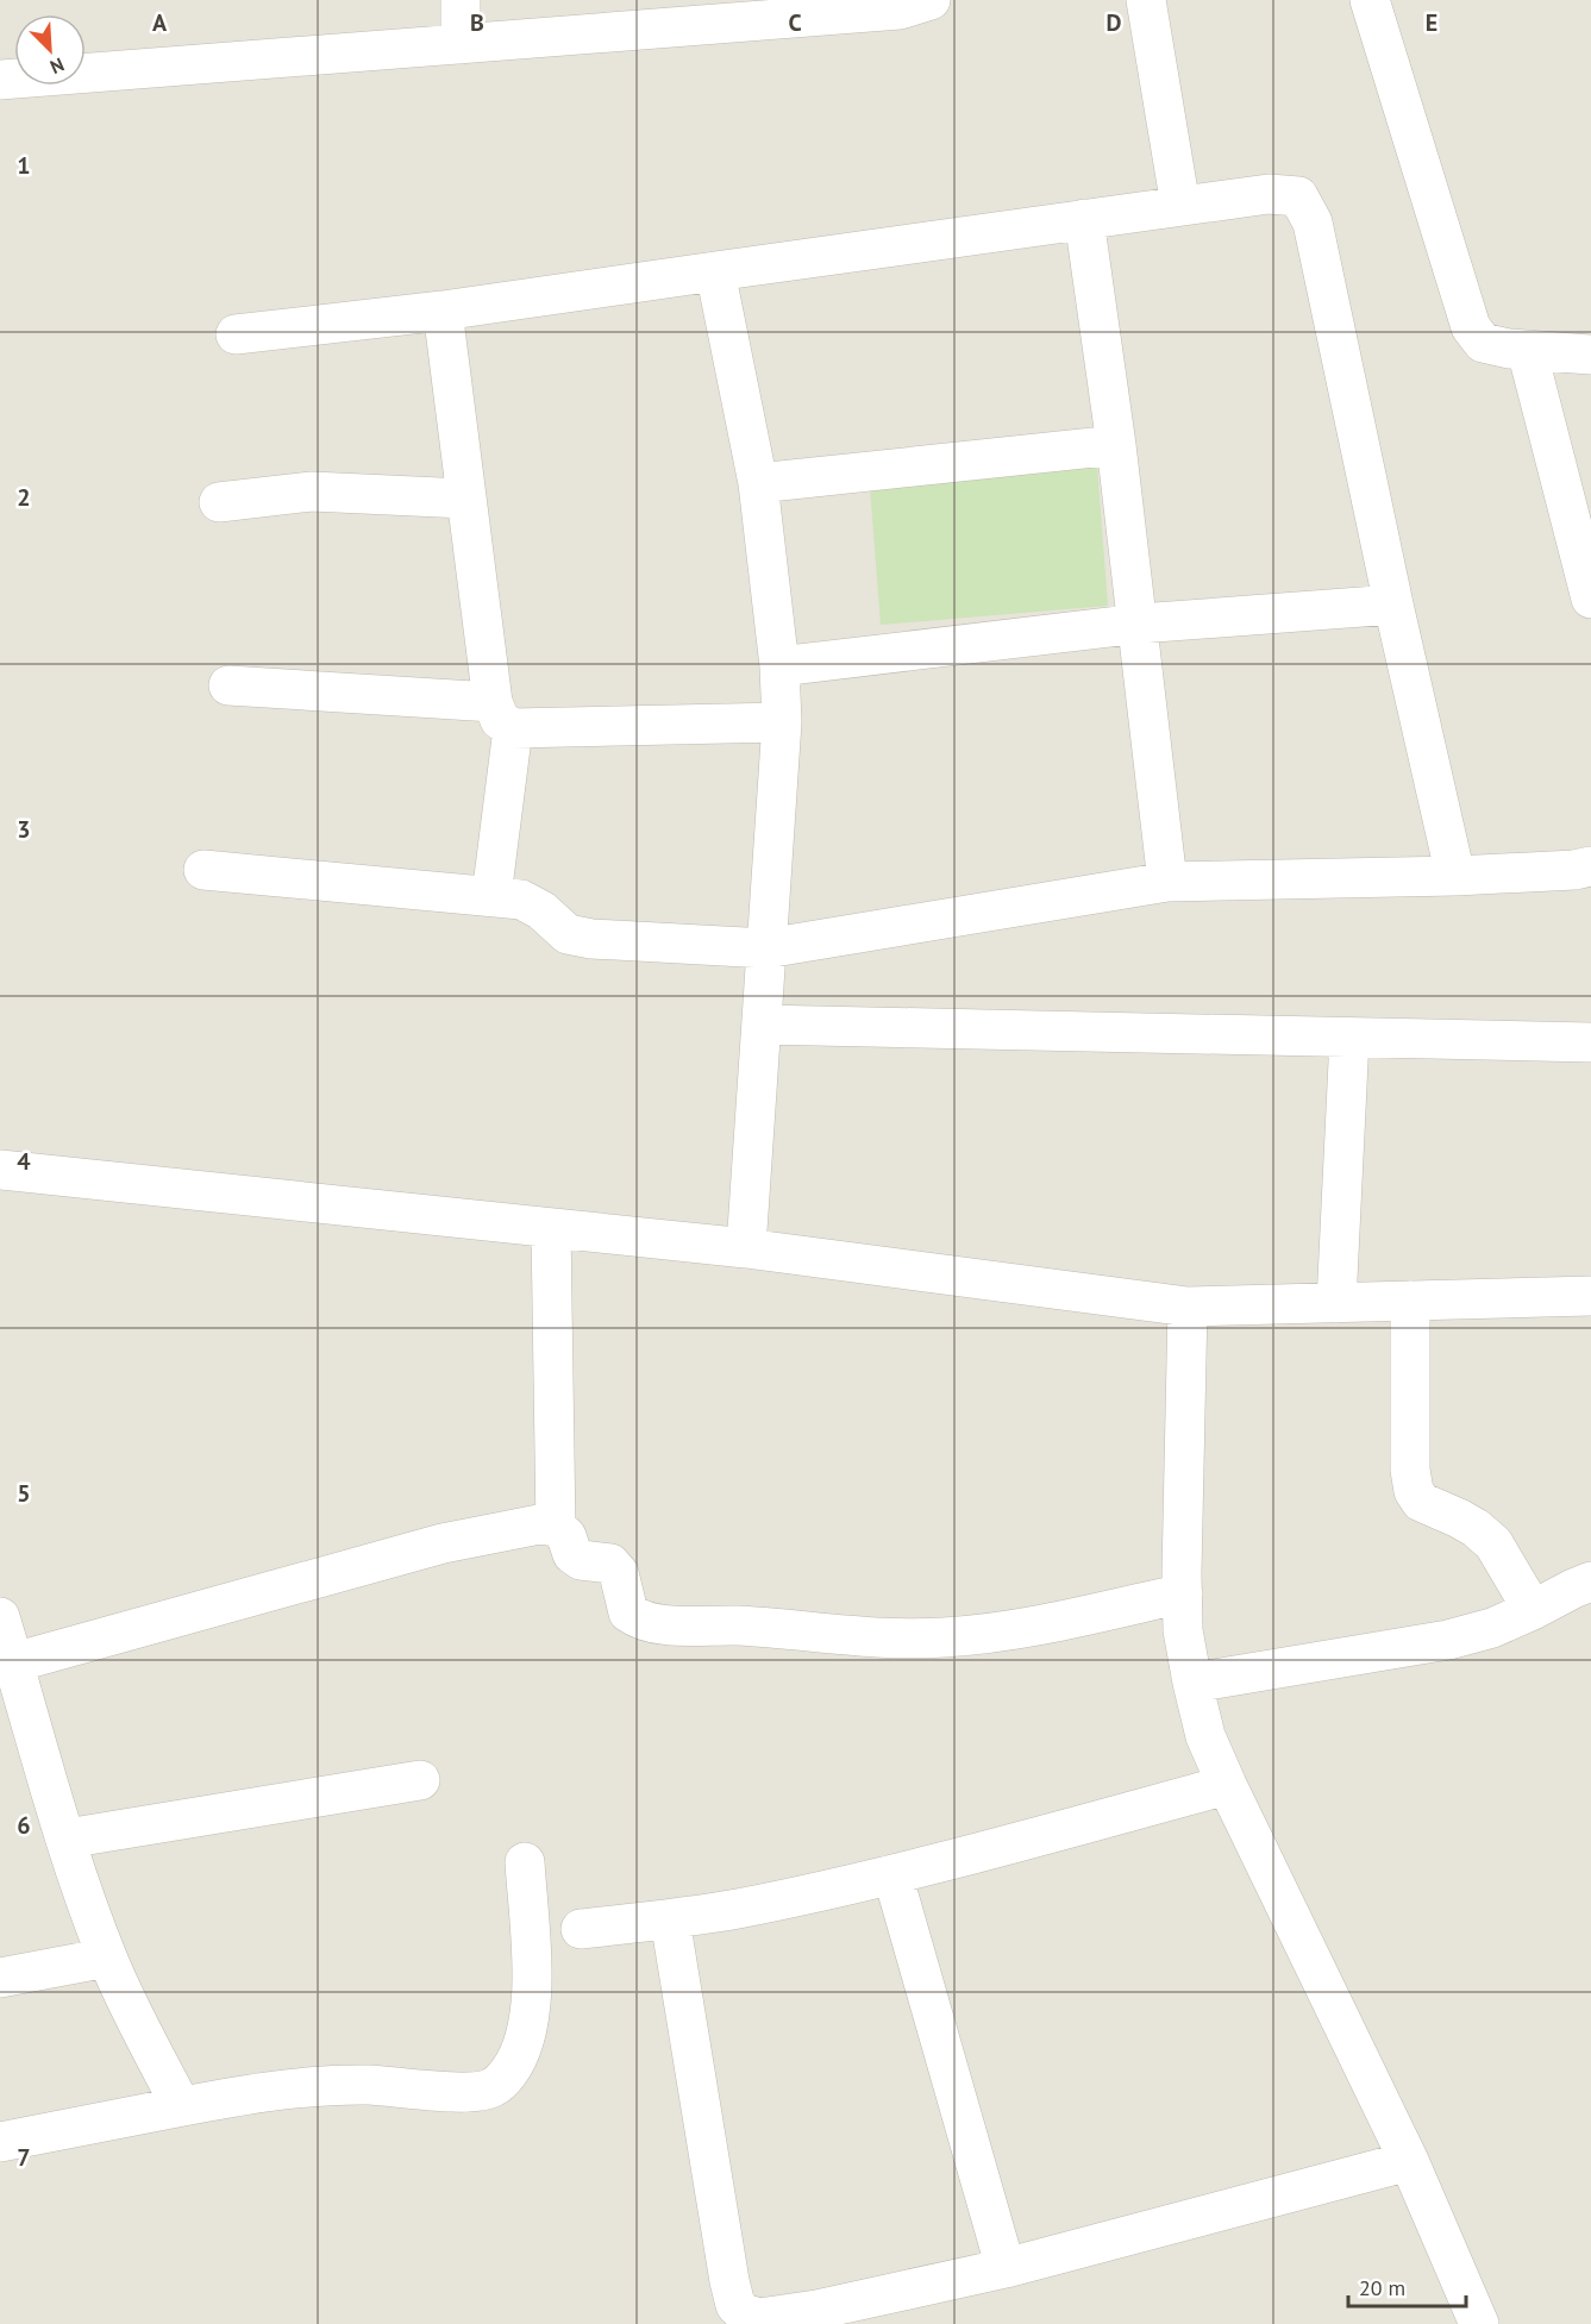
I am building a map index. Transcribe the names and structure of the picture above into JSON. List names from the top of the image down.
{
  "scale_bar": "20 m",
  "north": "bottom right",
  "grid": {
    "columns": [
      "A",
      "B",
      "C",
      "D",
      "E"
    ],
    "rows": [
      "1",
      "2",
      "3",
      "4",
      "5",
      "6",
      "7"
    ]
  }
}
